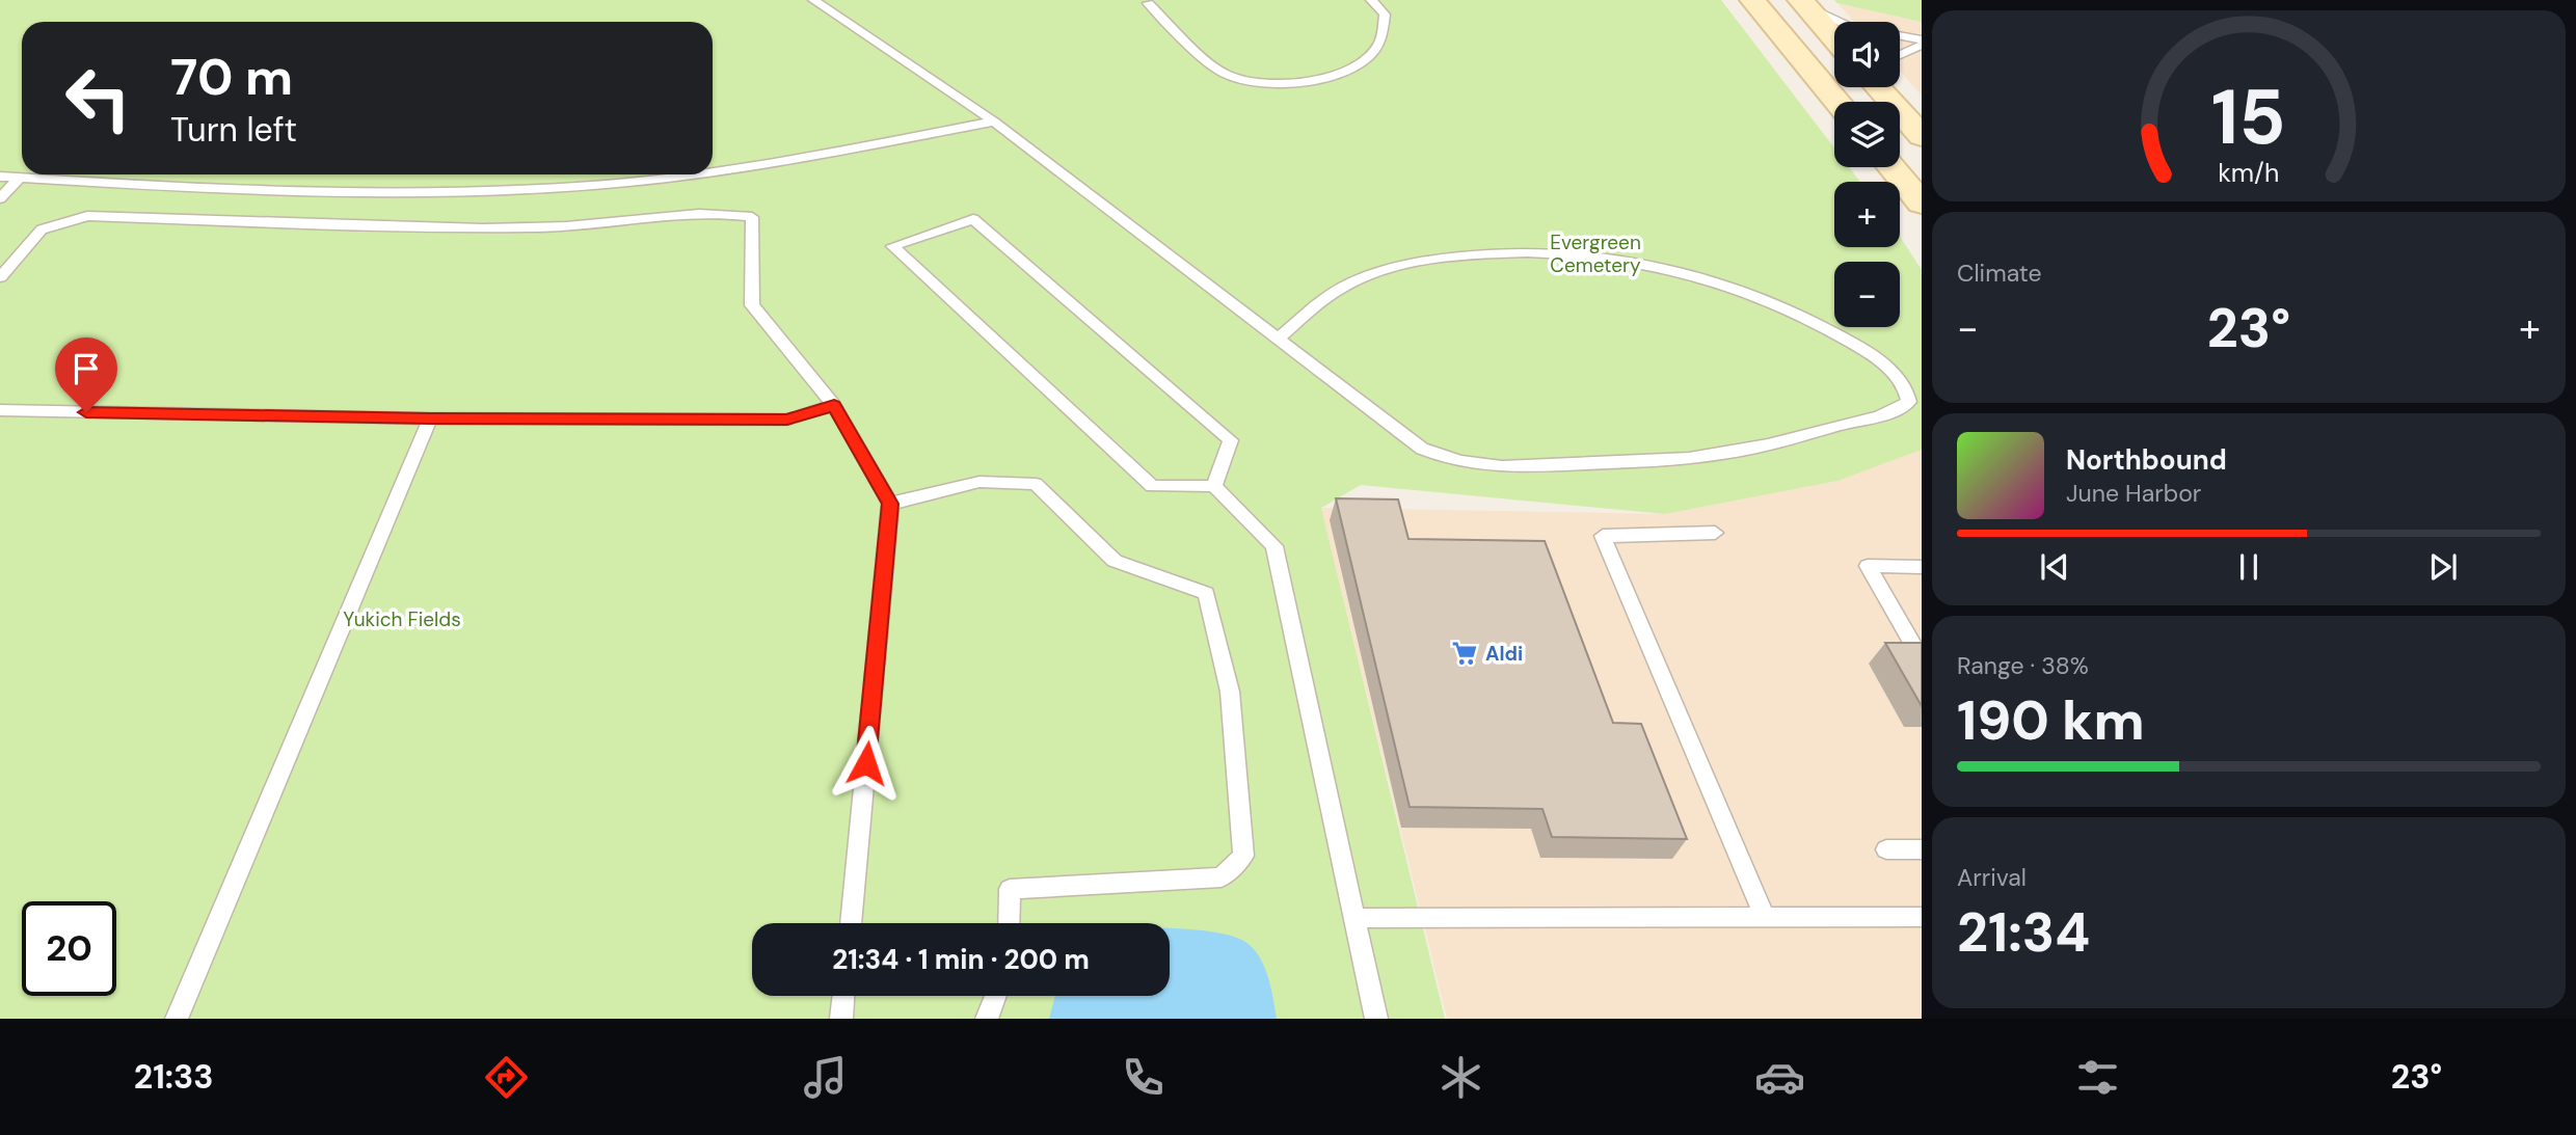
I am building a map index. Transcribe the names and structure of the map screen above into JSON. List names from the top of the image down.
{
  "parks": ["Evergreen Cemetery", "Yukich Fields"],
  "places": {
    "supermarket": ["Aldi"]
  },
  "page": {
    "map_buttons": ["+", "−"],
    "turn": ["70 m", "Turn left"],
    "tile": [
      "Climate",
      ["Range · 38%", "190 km"],
      ["Arrival", "21:34"]
    ],
    "heat": ["−", "23°", "+"],
    "song": ["Northbound", "June Harbor"],
    "limit": "20",
    "trip": "21:34 · 1 min · 200 m",
    "tabs": ["21:33", "23°"],
    "gauge": ["15", "km/h"]
  }
}
